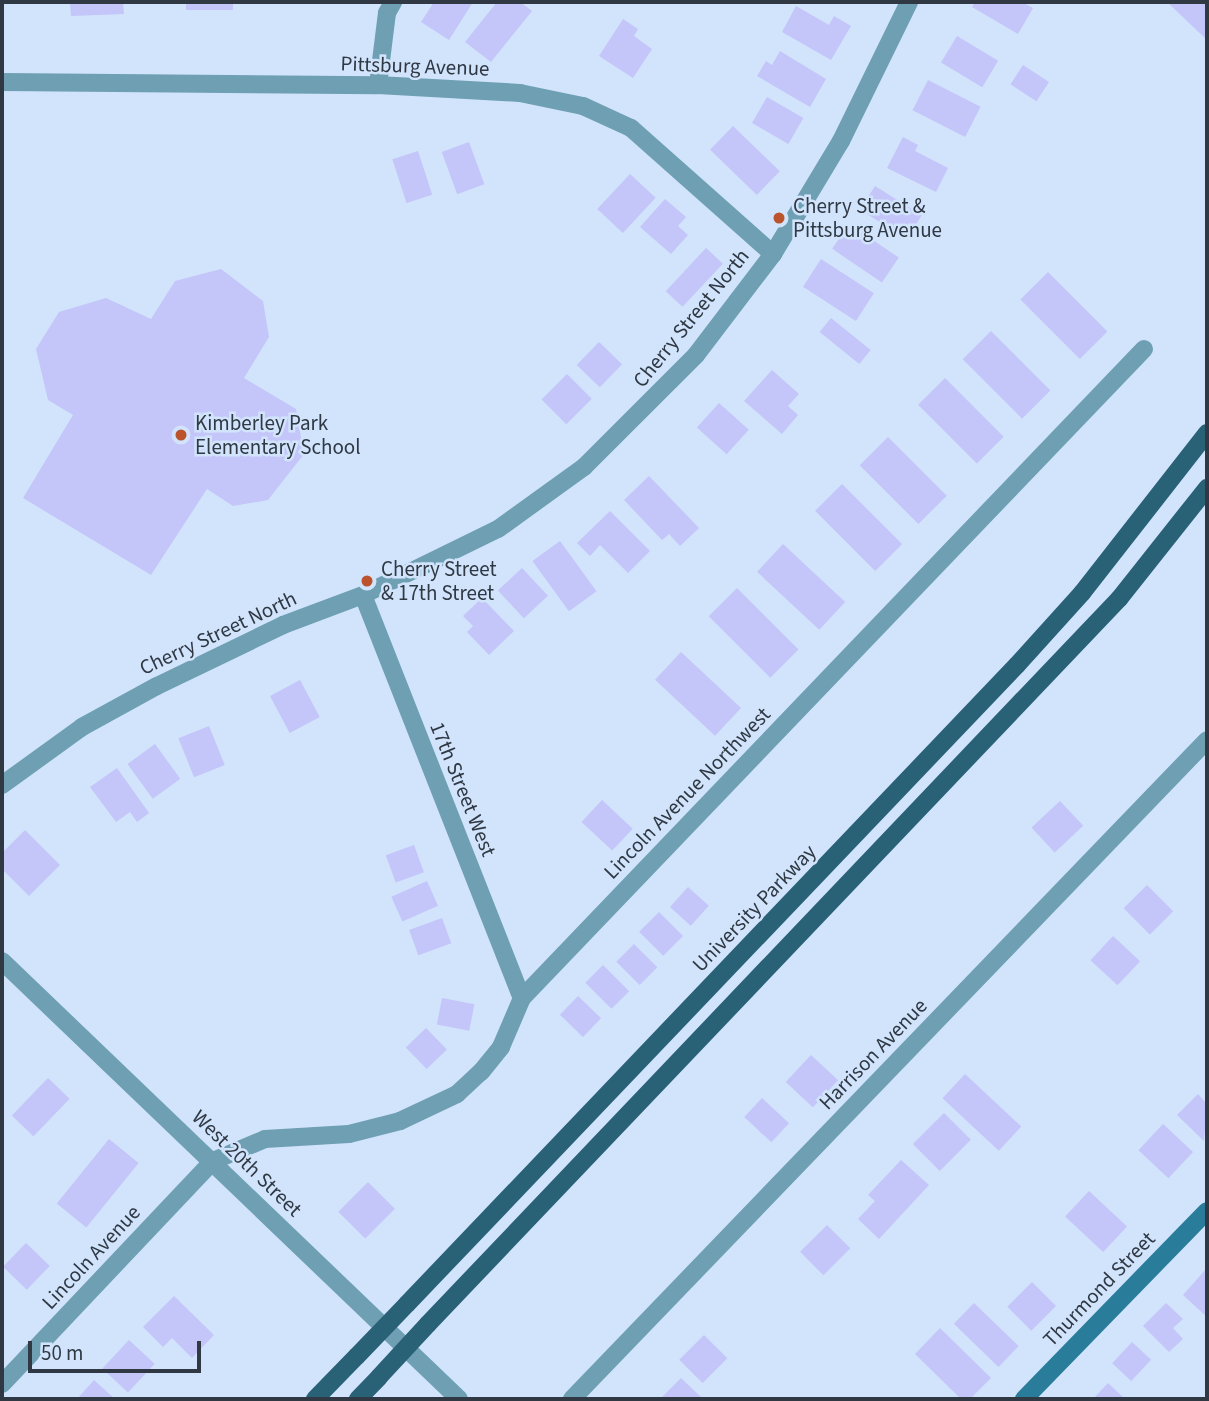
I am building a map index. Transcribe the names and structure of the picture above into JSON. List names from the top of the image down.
{
  "streets": {
    "main road": ["University Parkway"],
    "street": [
      "Pittsburg Avenue",
      "Cherry Street North",
      "17th Street West",
      "Lincoln Avenue Northwest",
      "Harrison Avenue",
      "West 20th Street",
      "Lincoln Avenue",
      "Thurmond Street"
    ]
  },
  "crossings": [
    ["Pittsburg Avenue", "Cherry Street North"],
    ["Cherry Street North", "17th Street West"],
    ["17th Street West", "Lincoln Avenue Northwest"],
    ["Lincoln Avenue Northwest", "West 20th Street"],
    ["Lincoln Avenue Northwest", "Lincoln Avenue"],
    ["West 20th Street", "Lincoln Avenue"]
  ],
  "places": ["Cherry Street & Pittsburg Avenue", "Kimberley Park Elementary School", "Cherry Street & 17th Street"],
  "scale_bar": "50 m"
}
